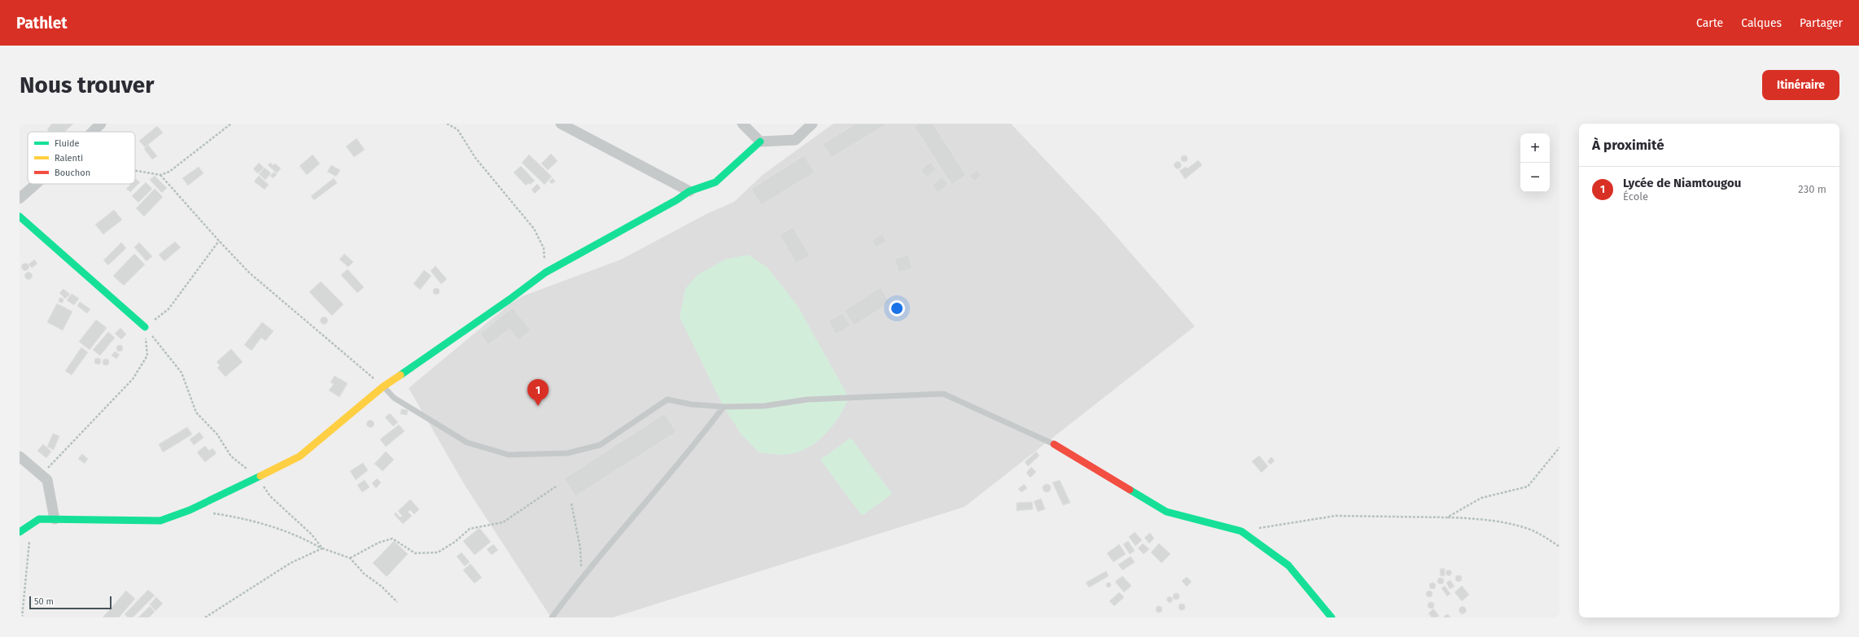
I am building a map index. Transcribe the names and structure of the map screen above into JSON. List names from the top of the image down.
{
  "legend": ["Fluide", "Ralenti", "Bouchon"],
  "scale_bar": "50 m",
  "page": {
    "header": "Pathlet",
    "nav": ["Carte", "Calques", "Partager"],
    "buttons": "Itinéraire",
    "title": "Nous trouver",
    "heading": "À proximité",
    "map_buttons": ["+", "−"],
    "list": [
      {
        "mark": "1",
        "name": "Lycée de Niamtougou",
        "note": "École",
        "value": "230 m"
      }
    ],
    "pins": "1",
    "scale": "50 m"
  }
}
